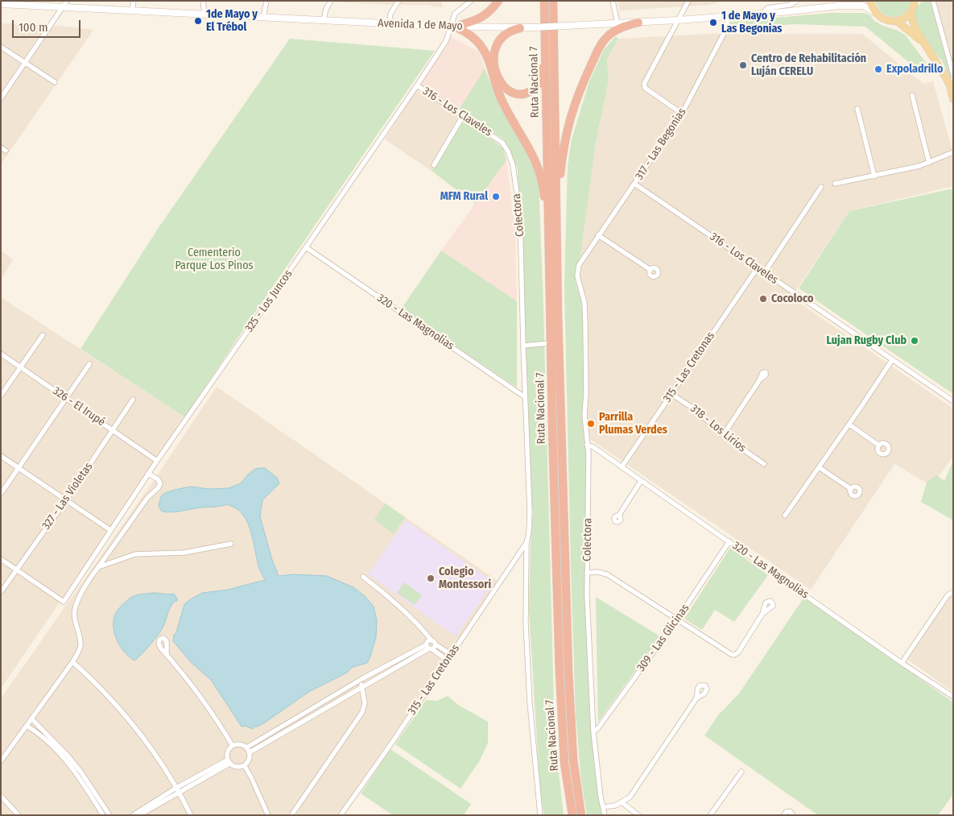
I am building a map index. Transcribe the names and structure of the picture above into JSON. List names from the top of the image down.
{
  "streets": {
    "highway": ["Ruta Nacional 7"],
    "main road": ["Avenida 1 de Mayo"],
    "street": [
      "316 - Los Claveles",
      "317 - Las Begonias",
      "Colectora",
      "325 - Los Juncos",
      "320 - Las Magnolias",
      "315 - Las Cretonas",
      "326 - El Irupé",
      "318 - Los Lirios",
      "327 - Las Violetas",
      "309 - Las Glicinas"
    ]
  },
  "crossings": [
    ["Avenida 1 de Mayo", "317 - Las Begonias"],
    ["Avenida 1 de Mayo", "325 - Los Juncos"],
    ["316 - Los Claveles", "317 - Las Begonias"],
    ["316 - Los Claveles", "Colectora"],
    ["316 - Los Claveles", "325 - Los Juncos"],
    ["316 - Los Claveles", "315 - Las Cretonas"],
    ["317 - Las Begonias", "Colectora"],
    ["Colectora", "320 - Las Magnolias"],
    ["Colectora", "315 - Las Cretonas"],
    ["Colectora", "309 - Las Glicinas"],
    ["325 - Los Juncos", "320 - Las Magnolias"],
    ["325 - Los Juncos", "326 - El Irupé"],
    ["325 - Los Juncos", "327 - Las Violetas"],
    ["320 - Las Magnolias", "315 - Las Cretonas"],
    ["320 - Las Magnolias", "309 - Las Glicinas"],
    ["315 - Las Cretonas", "318 - Los Lirios"],
    ["326 - El Irupé", "327 - Las Violetas"]
  ],
  "parks": ["Cementerio Parque Los Pinos"],
  "places": [
    "1de Mayo y El Trébol",
    "1 de Mayo y Las Begonias",
    "Centro de Rehabilitación Luján CERELU",
    "Expoladrillo",
    "MFM Rural",
    "Cocoloco",
    "Lujan Rugby Club",
    "Parrilla Plumas Verdes",
    "Colegio Montessori"
  ],
  "scale_bar": "100 m"
}
